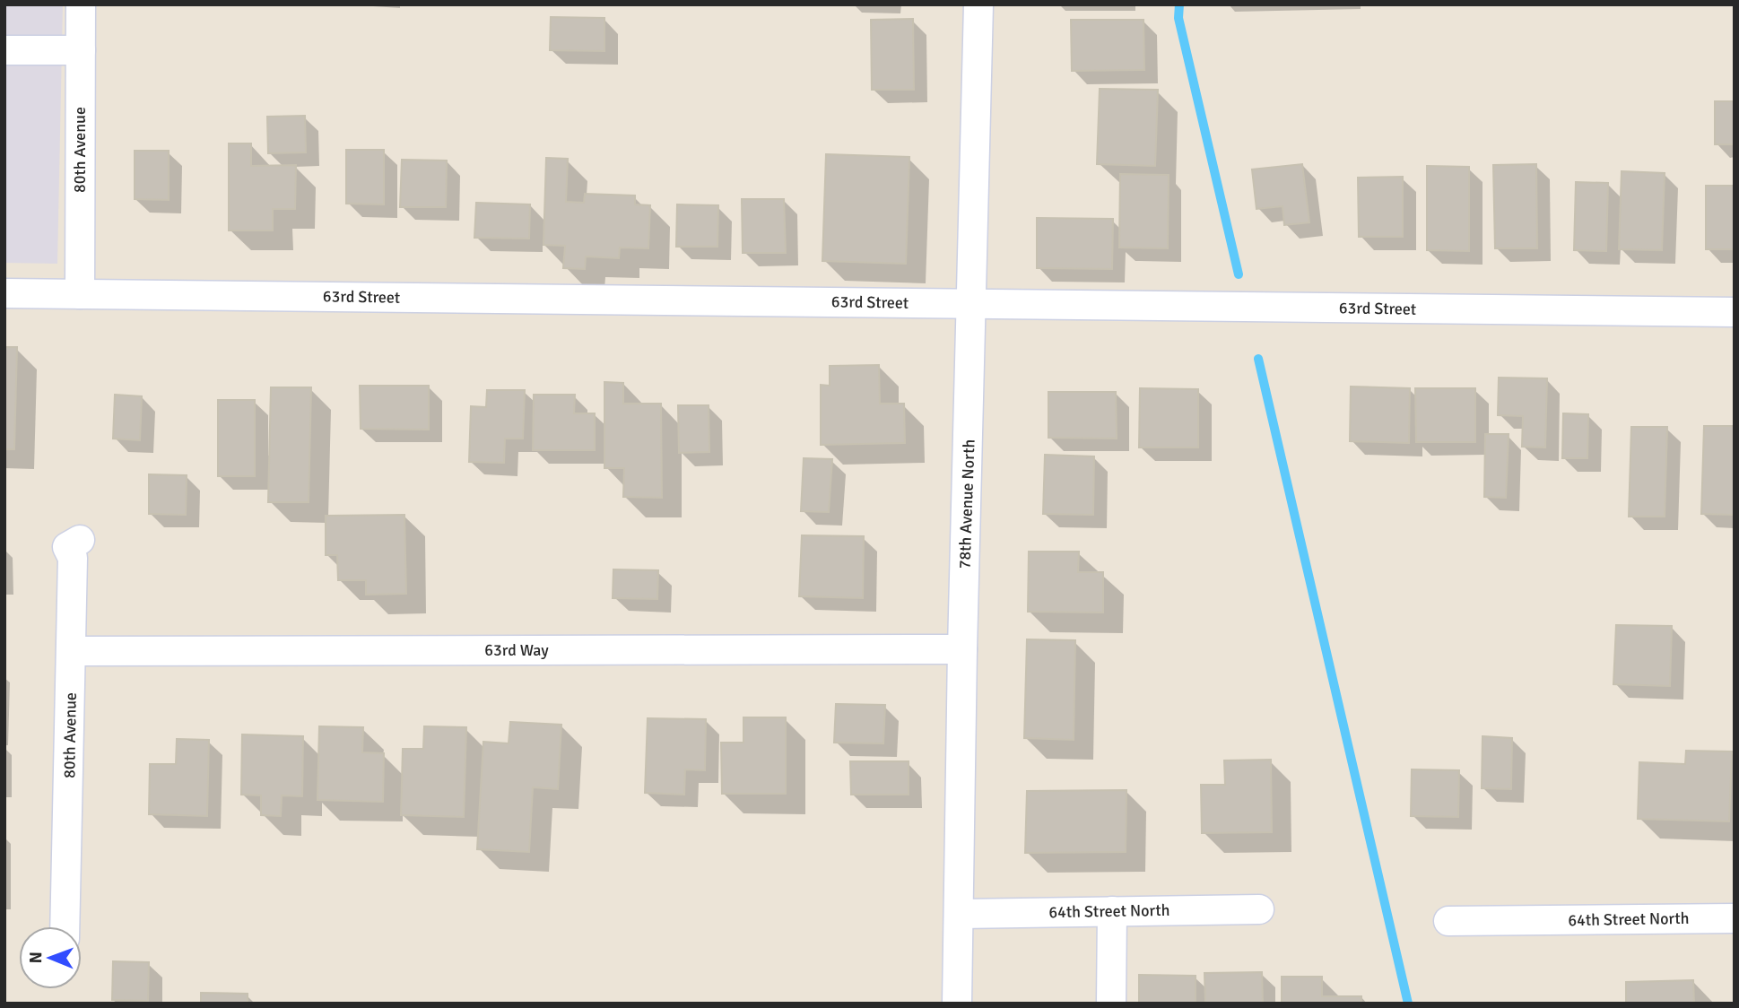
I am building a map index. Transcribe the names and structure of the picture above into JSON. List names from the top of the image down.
{
  "streets": {
    "street": [
      "80th Avenue",
      "63rd Street",
      "78th Avenue North",
      "63rd Way",
      "64th Street North"
    ]
  },
  "crossings": [
    ["80th Avenue", "63rd Street"],
    ["80th Avenue", "63rd Way"],
    ["63rd Street", "78th Avenue North"],
    ["78th Avenue North", "63rd Way"],
    ["78th Avenue North", "64th Street North"]
  ],
  "north": "left"
}
